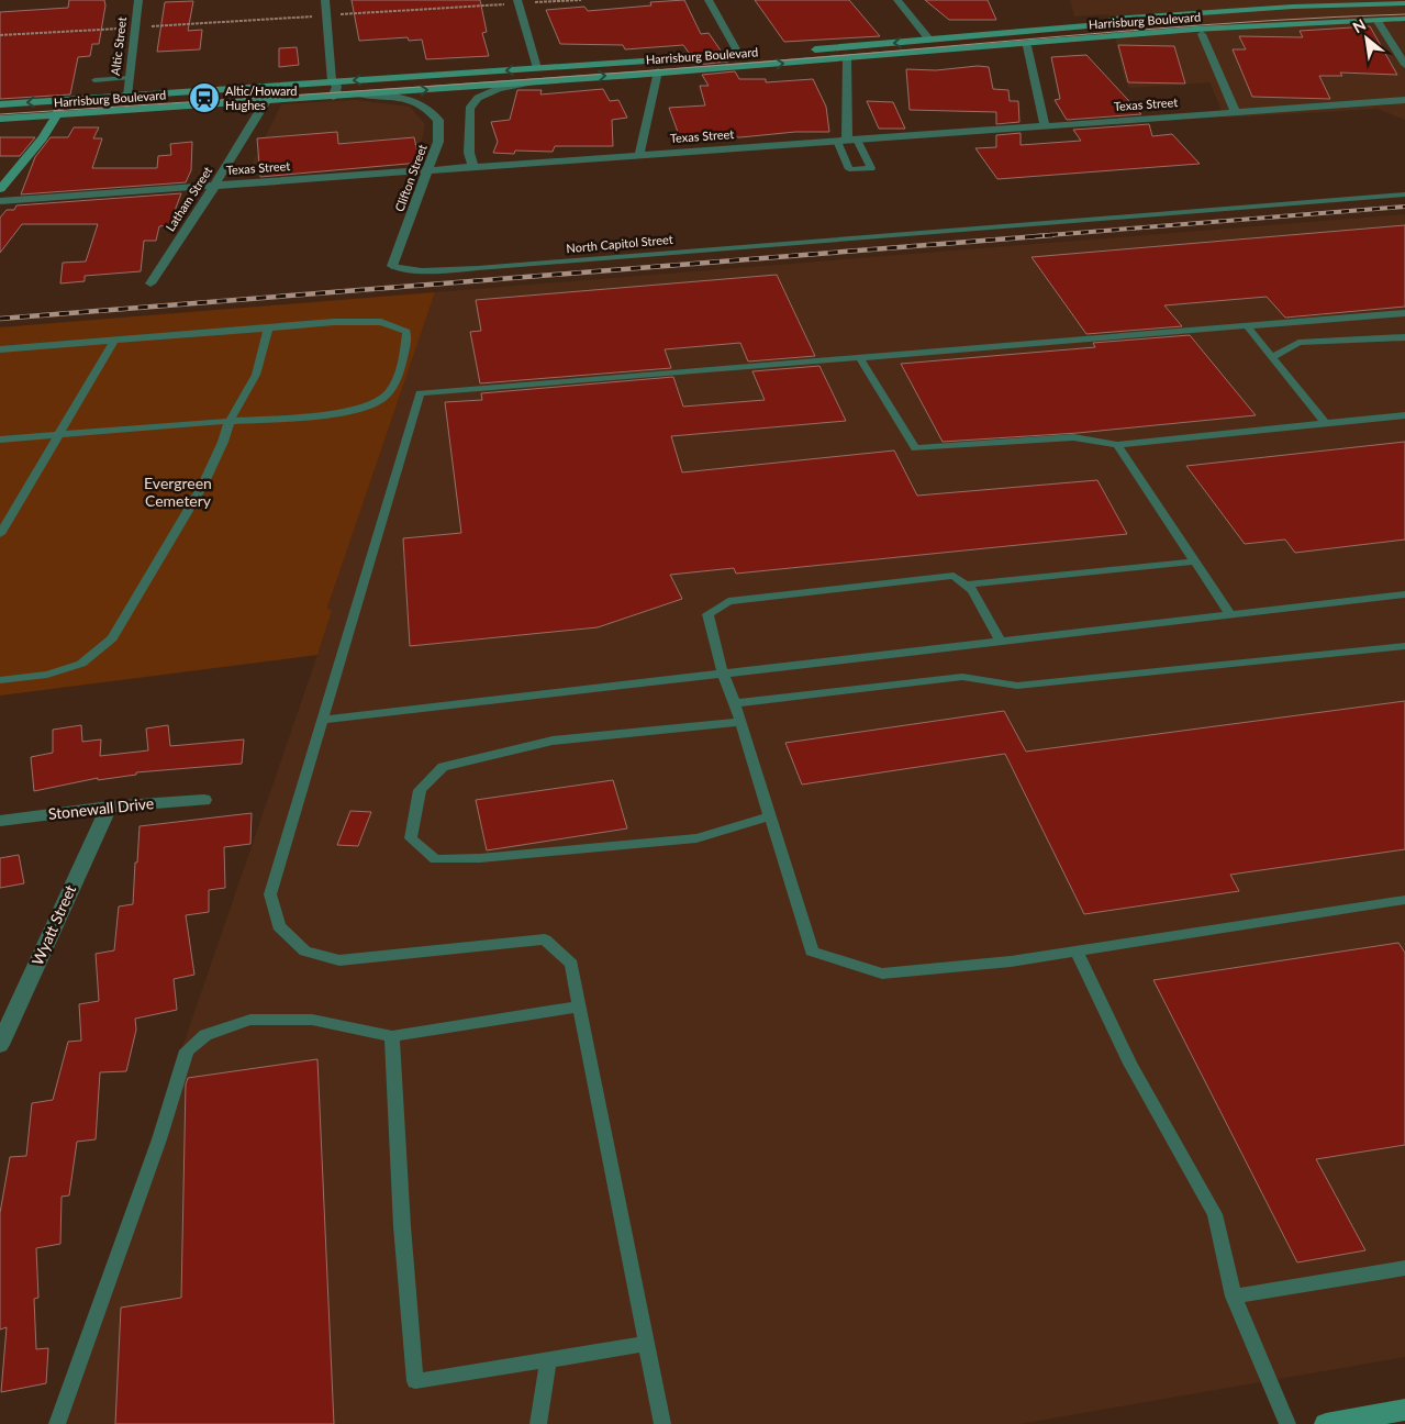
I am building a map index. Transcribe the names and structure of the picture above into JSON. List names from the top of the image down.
{
  "streets": {
    "main road": ["Harrisburg Boulevard"],
    "street": [
      "Altic Street",
      "Texas Street",
      "Clifton Street",
      "Latham Street",
      "Stonewall Drive",
      "Wyatt Street"
    ],
    "lane": ["North Capitol Street"]
  },
  "crossings": [
    ["Harrisburg Boulevard", "Altic Street"],
    ["Harrisburg Boulevard", "Clifton Street"],
    ["Harrisburg Boulevard", "Latham Street"],
    ["Texas Street", "Clifton Street"],
    ["Texas Street", "Latham Street"],
    ["Clifton Street", "North Capitol Street"],
    ["Stonewall Drive", "Wyatt Street"]
  ],
  "parks": ["Evergreen Cemetery"],
  "places": {
    "station": ["Altic/Howard Hughes"]
  },
  "north": "top left"
}
